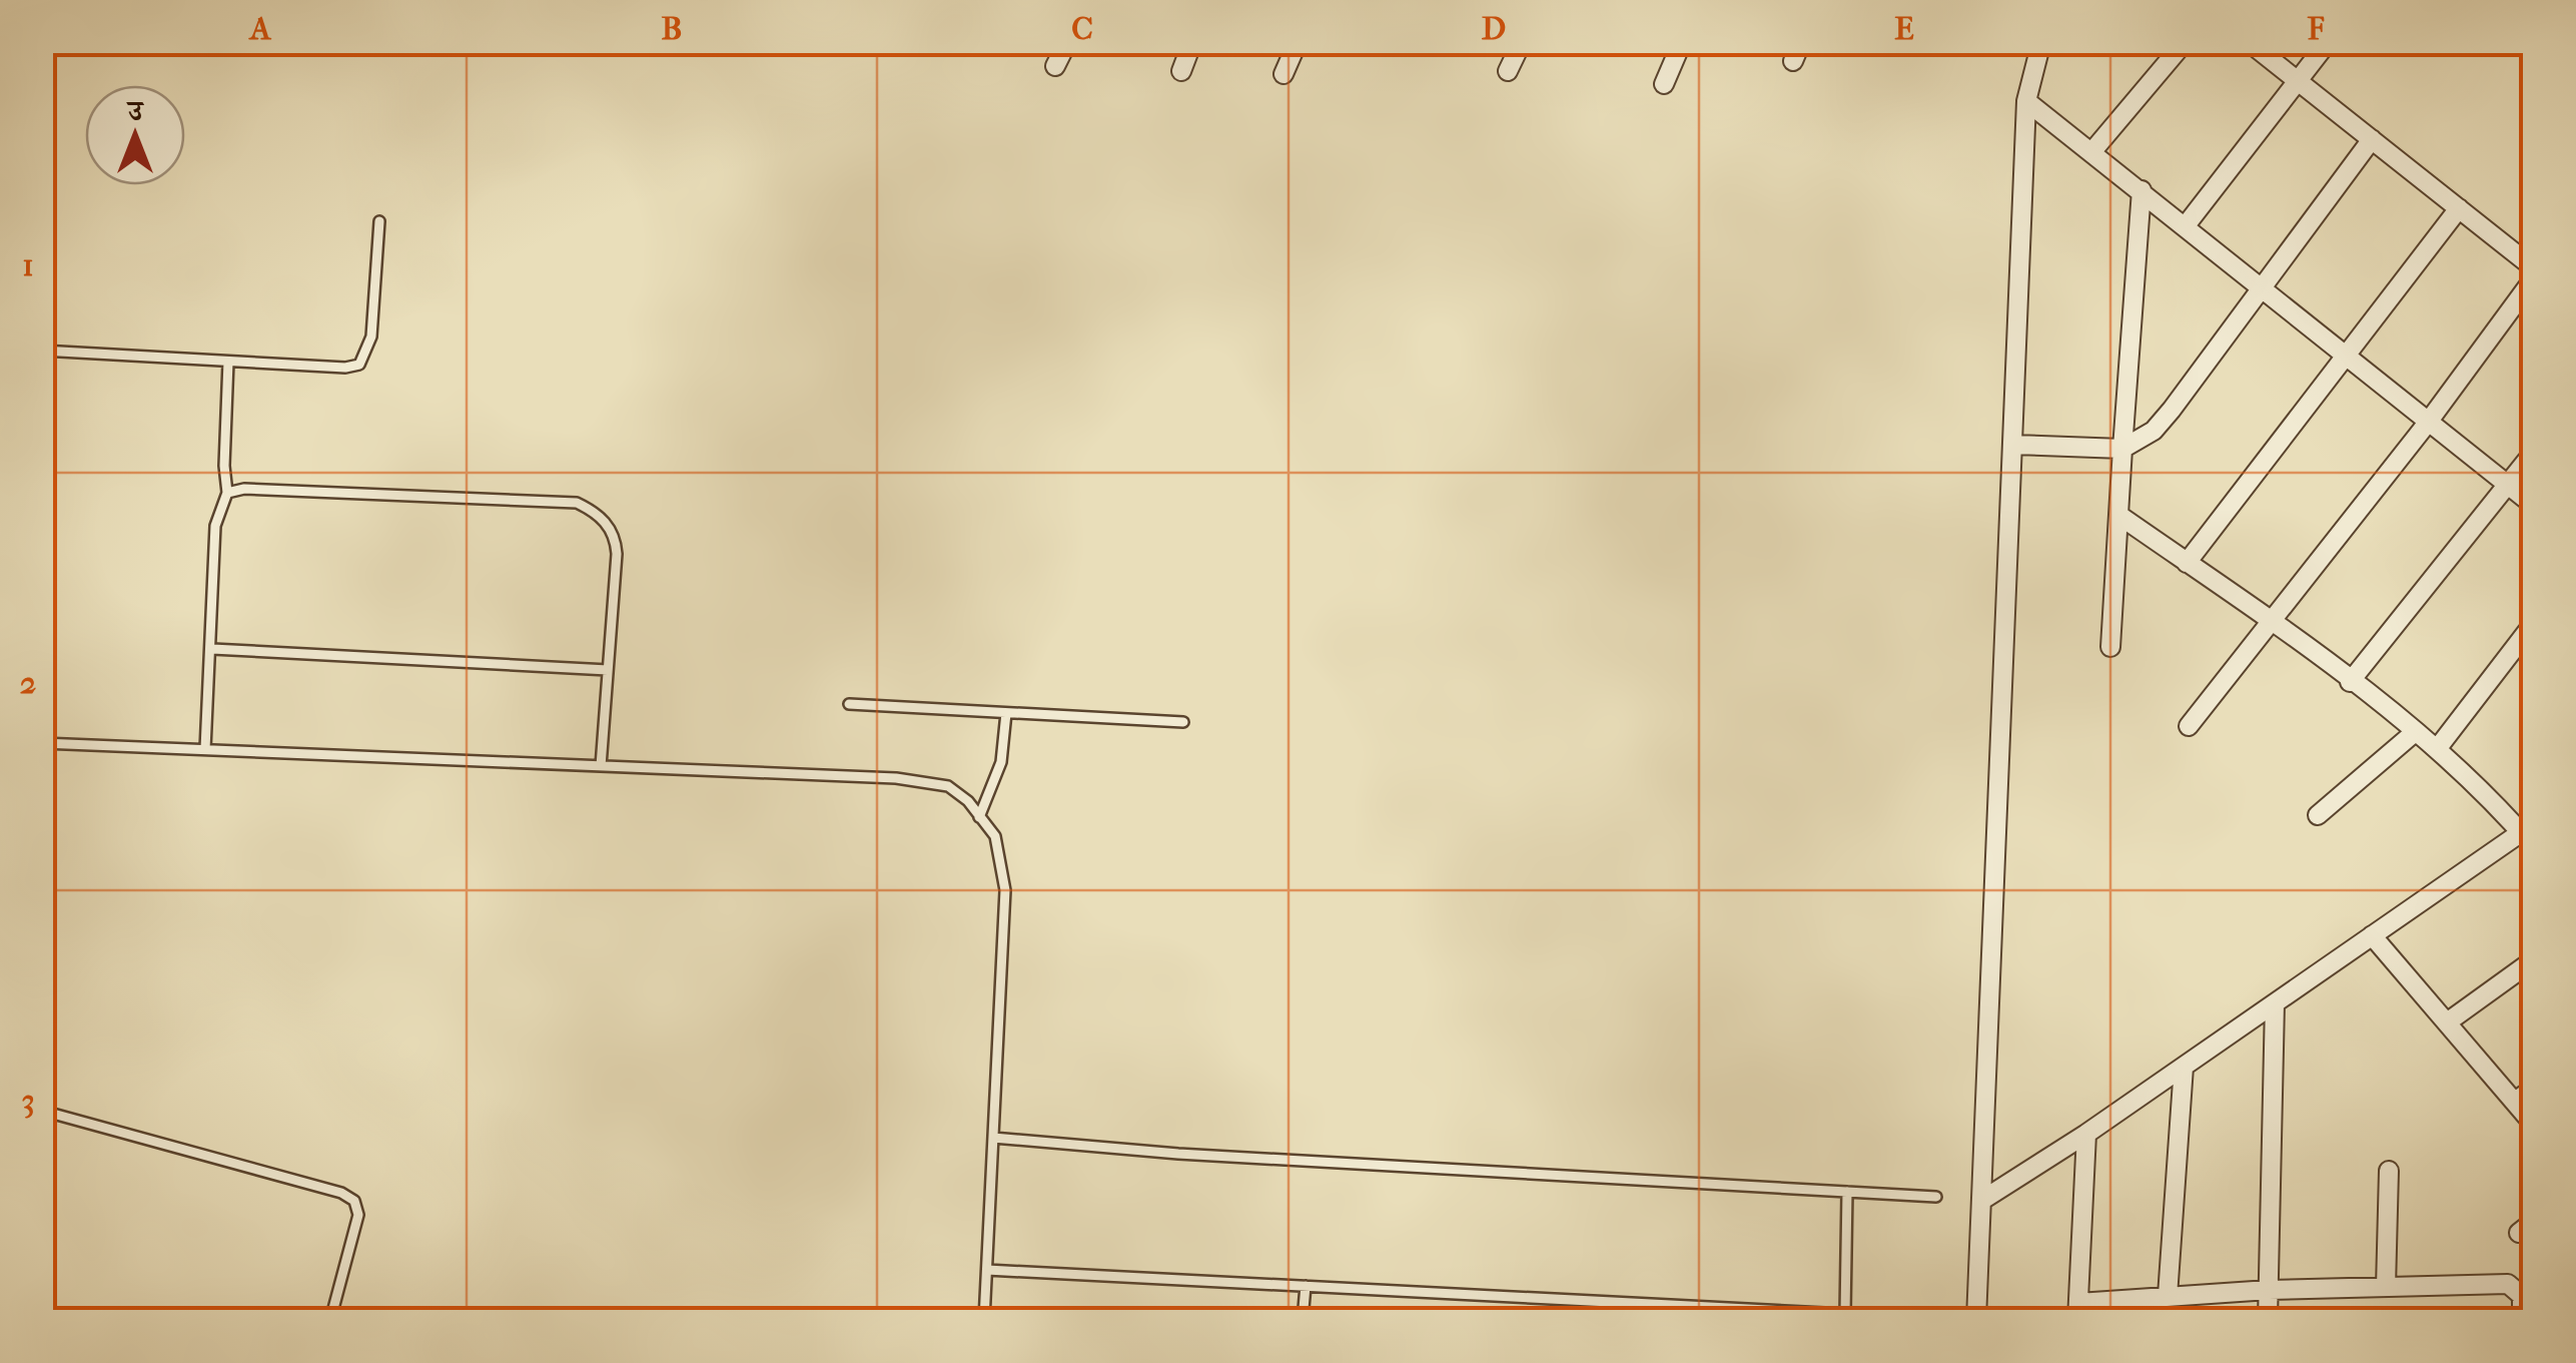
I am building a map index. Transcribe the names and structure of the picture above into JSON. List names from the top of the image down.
{
  "north": "top",
  "grid": {
    "columns": [
      "A",
      "B",
      "C",
      "D",
      "E",
      "F"
    ],
    "rows": ["1", "2", "3"]
  }
}
